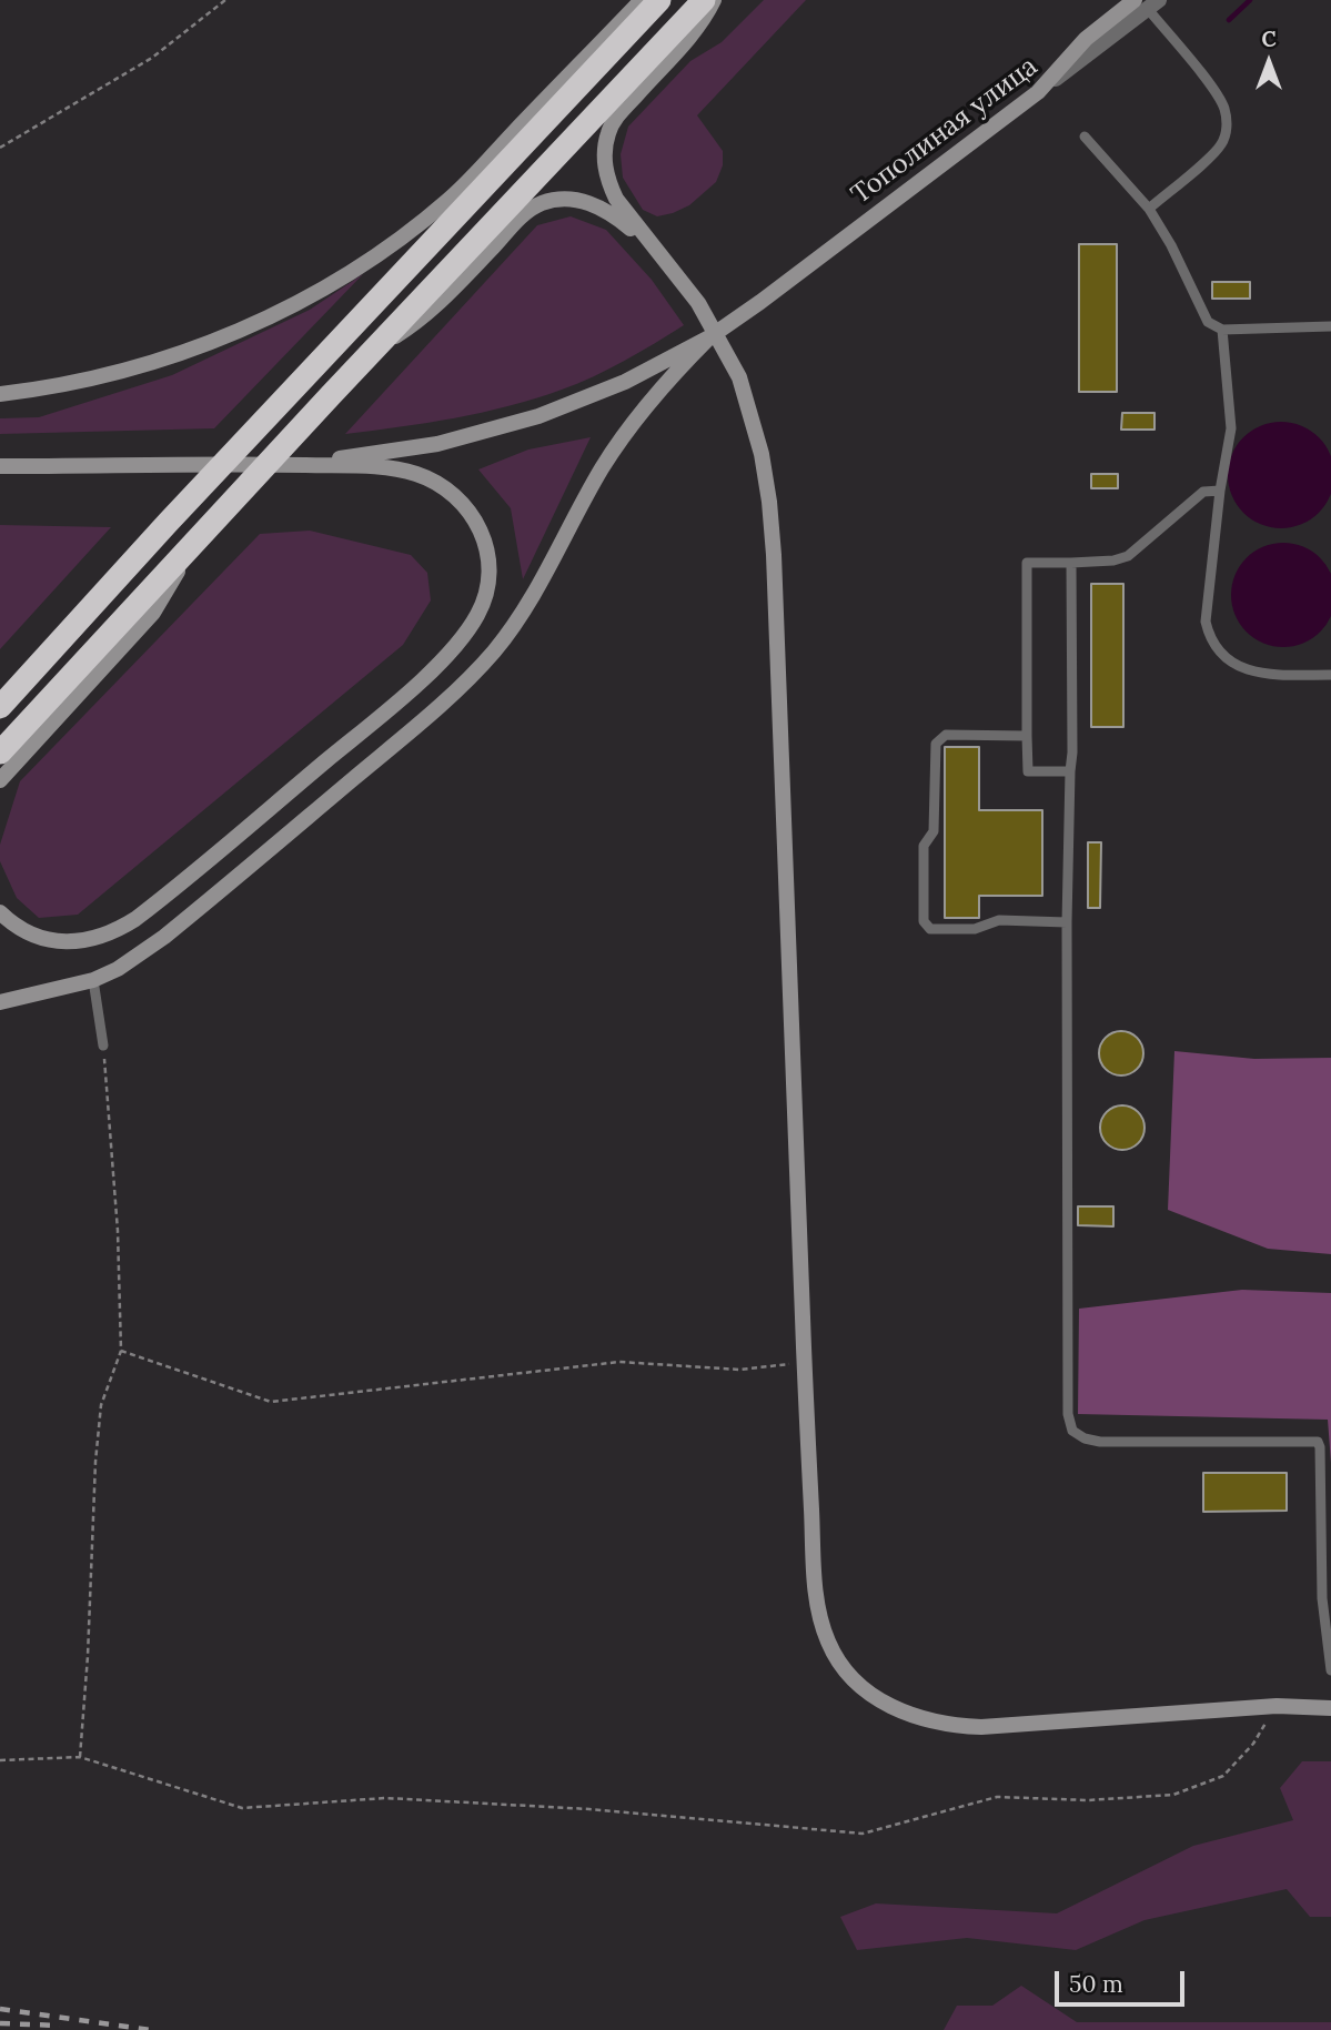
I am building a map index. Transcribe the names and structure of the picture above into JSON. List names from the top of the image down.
{
  "streets": {
    "main road": ["Тополиная улица"]
  },
  "scale_bar": "50 m",
  "north": "top"
}
